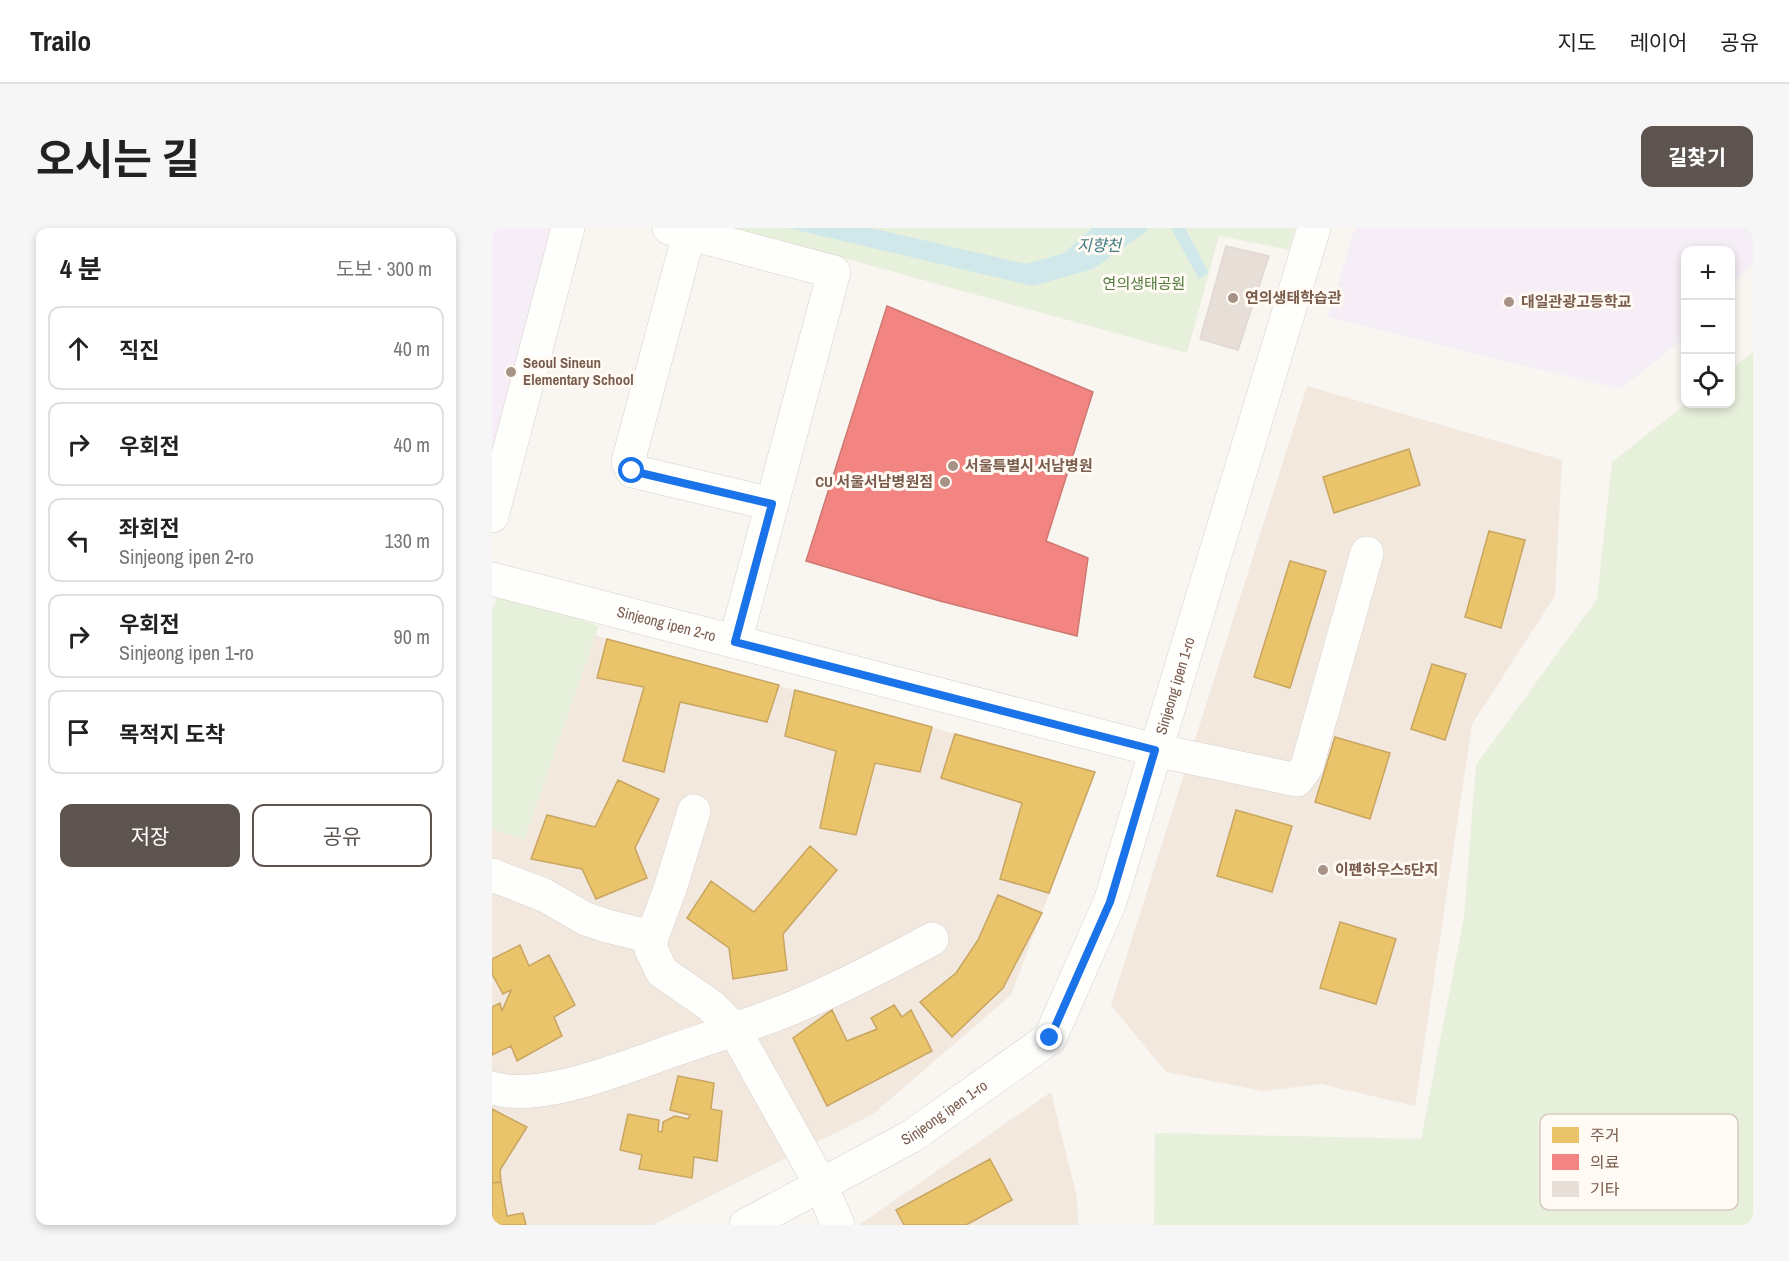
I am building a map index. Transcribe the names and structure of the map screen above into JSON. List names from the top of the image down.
{
  "streets": {
    "street": ["Sinjeong ipen 2-ro", "Sinjeong ipen 1-ro"]
  },
  "crossings": [
    ["Sinjeong ipen 2-ro", "Sinjeong ipen 1-ro"]
  ],
  "water": ["지향천"],
  "parks": ["연의생태공원"],
  "places": [
    "연의생태학습관",
    "대일관광고등학교",
    "Seoul Sineun Elementary School",
    "서울특별시 서남병원",
    "CU 서울서남병원점",
    "이펜하우스5단지"
  ],
  "legend": ["주거", "의료", "기타"],
  "page": {
    "header": "Trailo",
    "nav": ["지도", "레이어", "공유"],
    "title": "오시는 길",
    "buttons": [
      "길찾기",
      ["저장", "공유"]
    ],
    "heading": ["4 분", "도보 · 300 m"],
    "map_buttons": ["+", "−"],
    "list": [
      ["직진", "40 m"],
      ["우회전", "40 m"],
      ["좌회전", "Sinjeong ipen 2-ro", "130 m"],
      ["우회전", "Sinjeong ipen 1-ro", "90 m"],
      "목적지 도착"
    ]
  }
}
